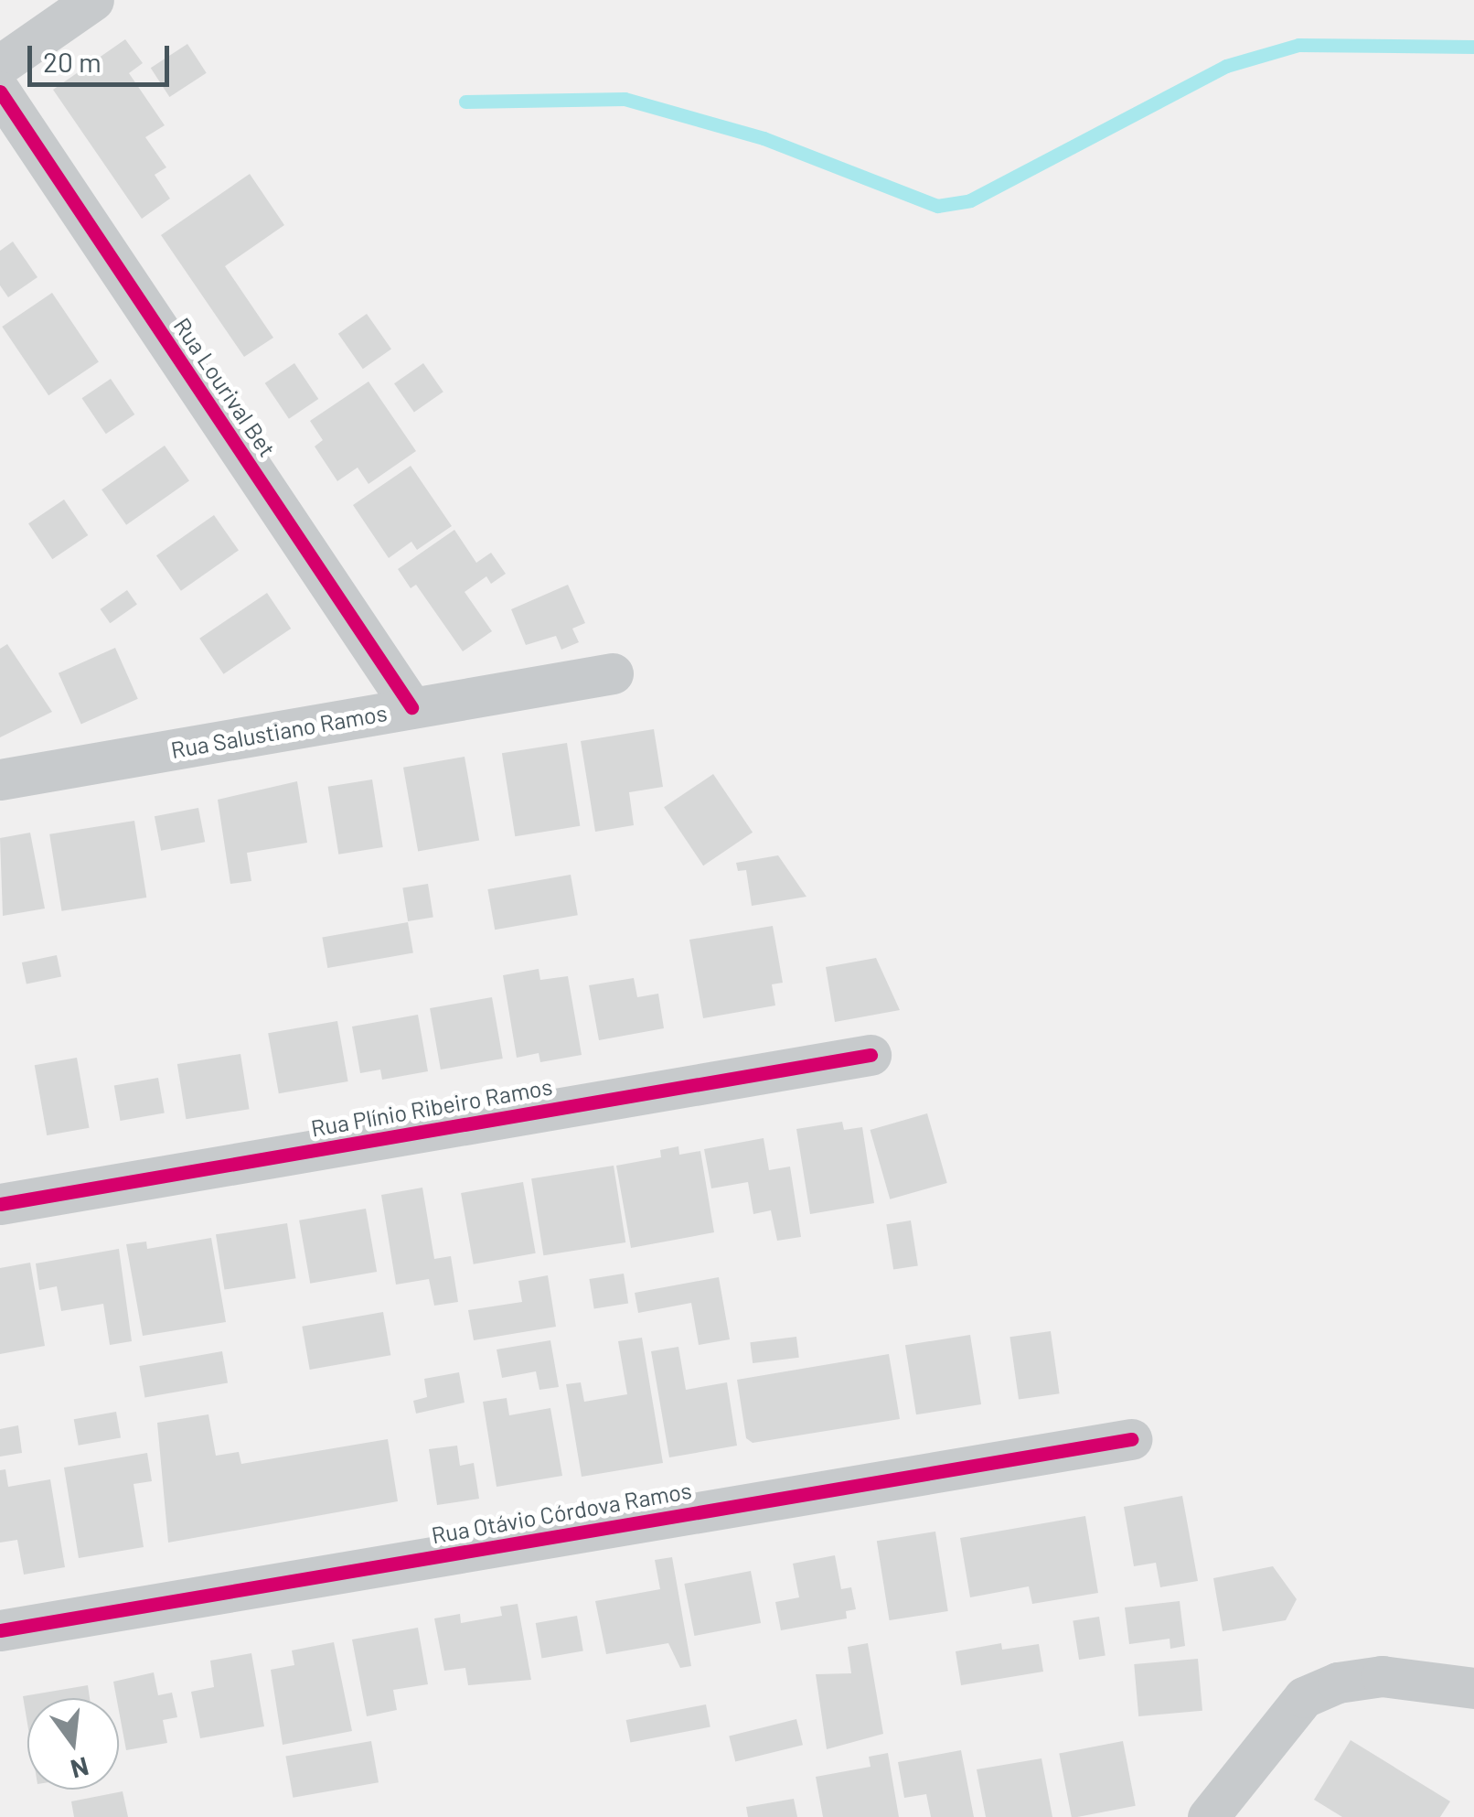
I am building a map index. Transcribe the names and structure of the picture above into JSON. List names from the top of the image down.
{
  "streets": {
    "street": [
      "Rua Lourival Bet",
      "Rua Salustiano Ramos",
      "Rua Plínio Ribeiro Ramos",
      "Rua Otávio Córdova Ramos"
    ]
  },
  "crossings": [
    ["Rua Lourival Bet", "Rua Salustiano Ramos"]
  ],
  "scale_bar": "20 m",
  "north": "bottom"
}
